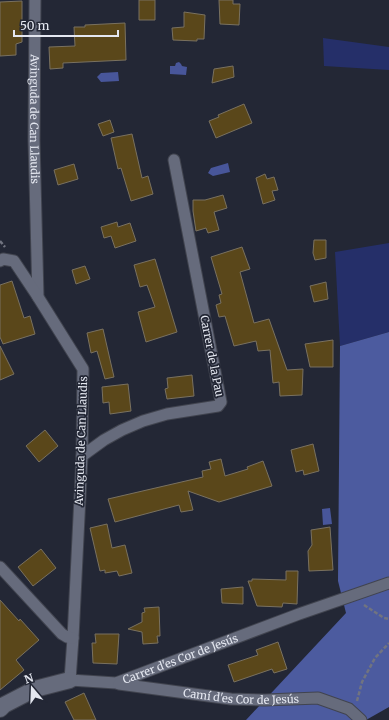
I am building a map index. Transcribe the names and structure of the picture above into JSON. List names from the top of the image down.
{
  "streets": {
    "street": [
      "Avinguda de Can Llaudis",
      "Carrer de la Pau",
      "Carrer d'es Cor de Jesús",
      "Camí d'es Cor de Jesús"
    ]
  },
  "crossings": [
    ["Avinguda de Can Llaudis", "Carrer de la Pau"],
    ["Avinguda de Can Llaudis", "Carrer d'es Cor de Jesús"],
    ["Carrer d'es Cor de Jesús", "Camí d'es Cor de Jesús"]
  ],
  "scale_bar": "50 m",
  "north": "top"
}
